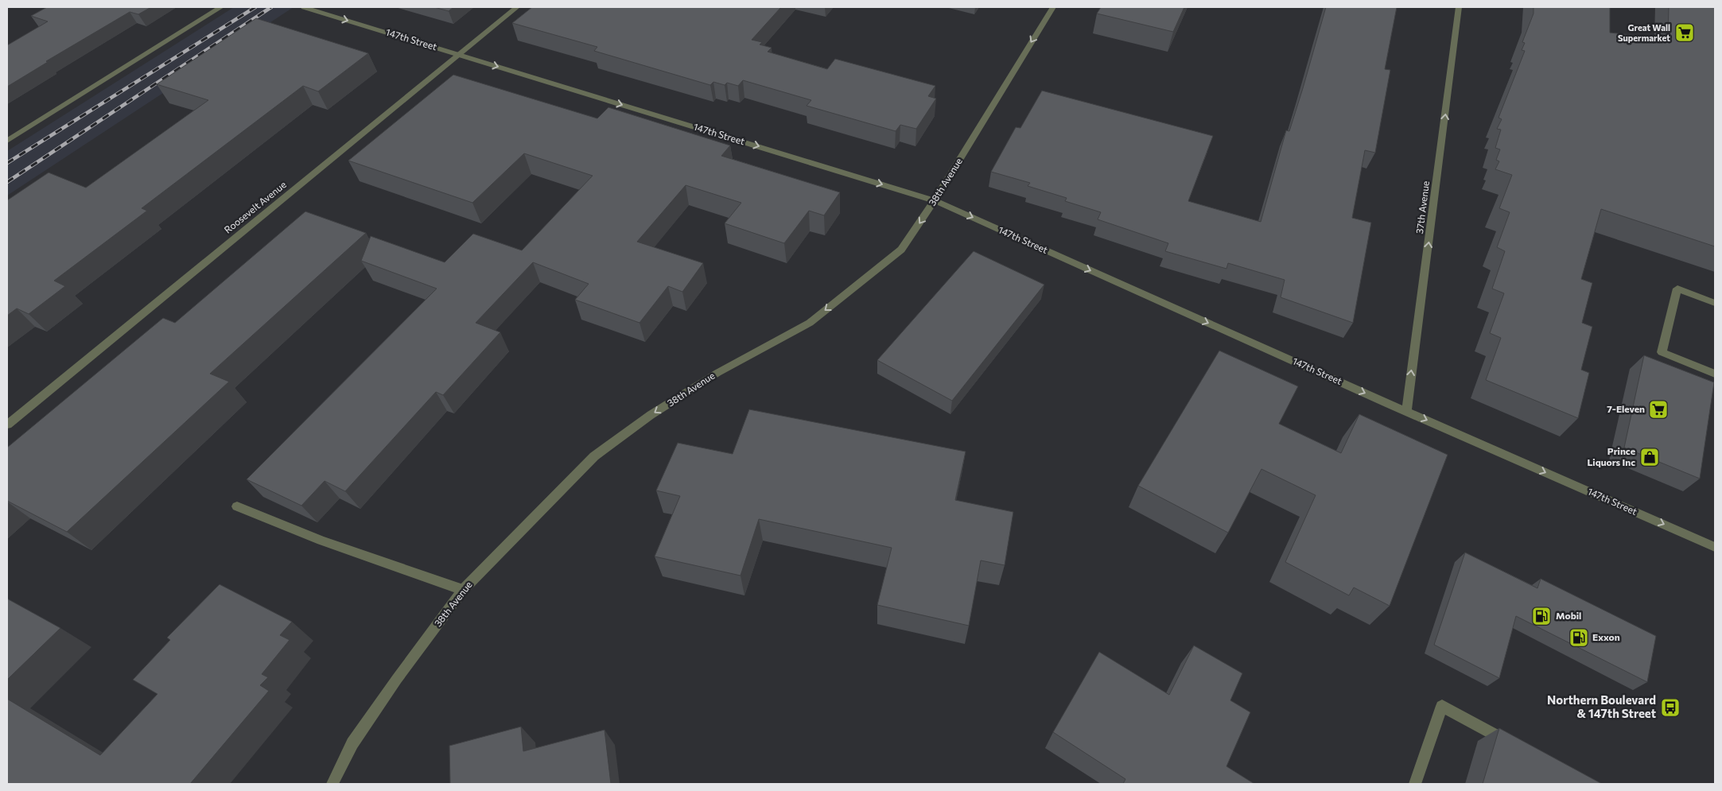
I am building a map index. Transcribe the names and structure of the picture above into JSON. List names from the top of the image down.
{
  "streets": {
    "street": [
      "147th Street",
      "38th Avenue",
      "Roosevelt Avenue",
      "37th Avenue"
    ]
  },
  "crossings": [
    ["147th Street", "38th Avenue"],
    ["147th Street", "Roosevelt Avenue"],
    ["147th Street", "37th Avenue"]
  ],
  "one_way": ["147th Street", "38th Avenue", "37th Avenue"],
  "places": {
    "supermarket": ["Great Wall Supermarket", "7-Eleven"],
    "shop": ["Prince Liquors Inc"],
    "fuel station": ["Mobil", "Exxon"],
    "bus stop": ["Northern Boulevard & 147th Street"]
  }
}
